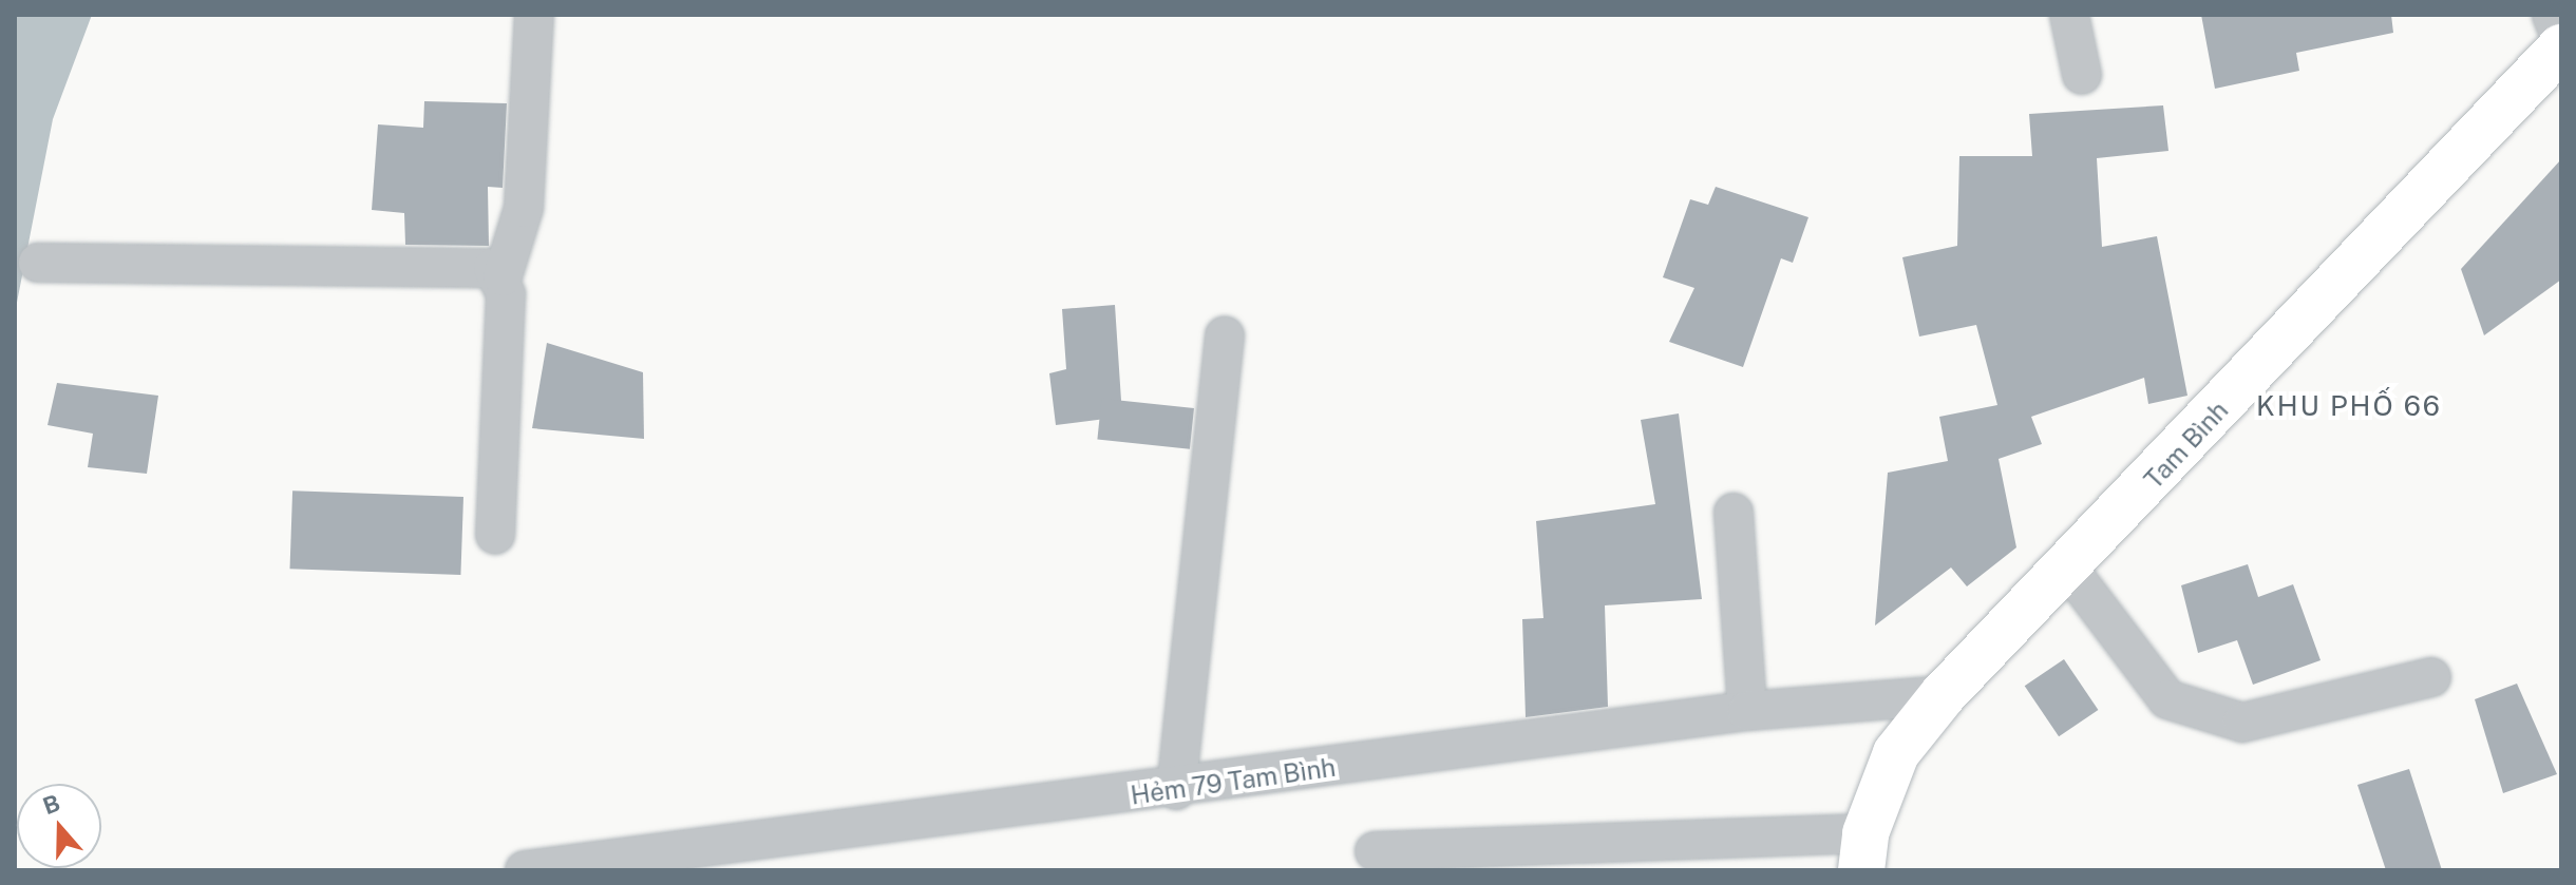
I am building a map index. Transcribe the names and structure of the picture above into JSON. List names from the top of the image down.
{
  "streets": {
    "main road": ["Tam Bình"],
    "street": ["Hẻm 79 Tam Bình"]
  },
  "crossings": [
    ["Tam Bình", "Hẻm 79 Tam Bình"]
  ],
  "districts": ["KHU PHỐ 66"],
  "north": "top"
}
